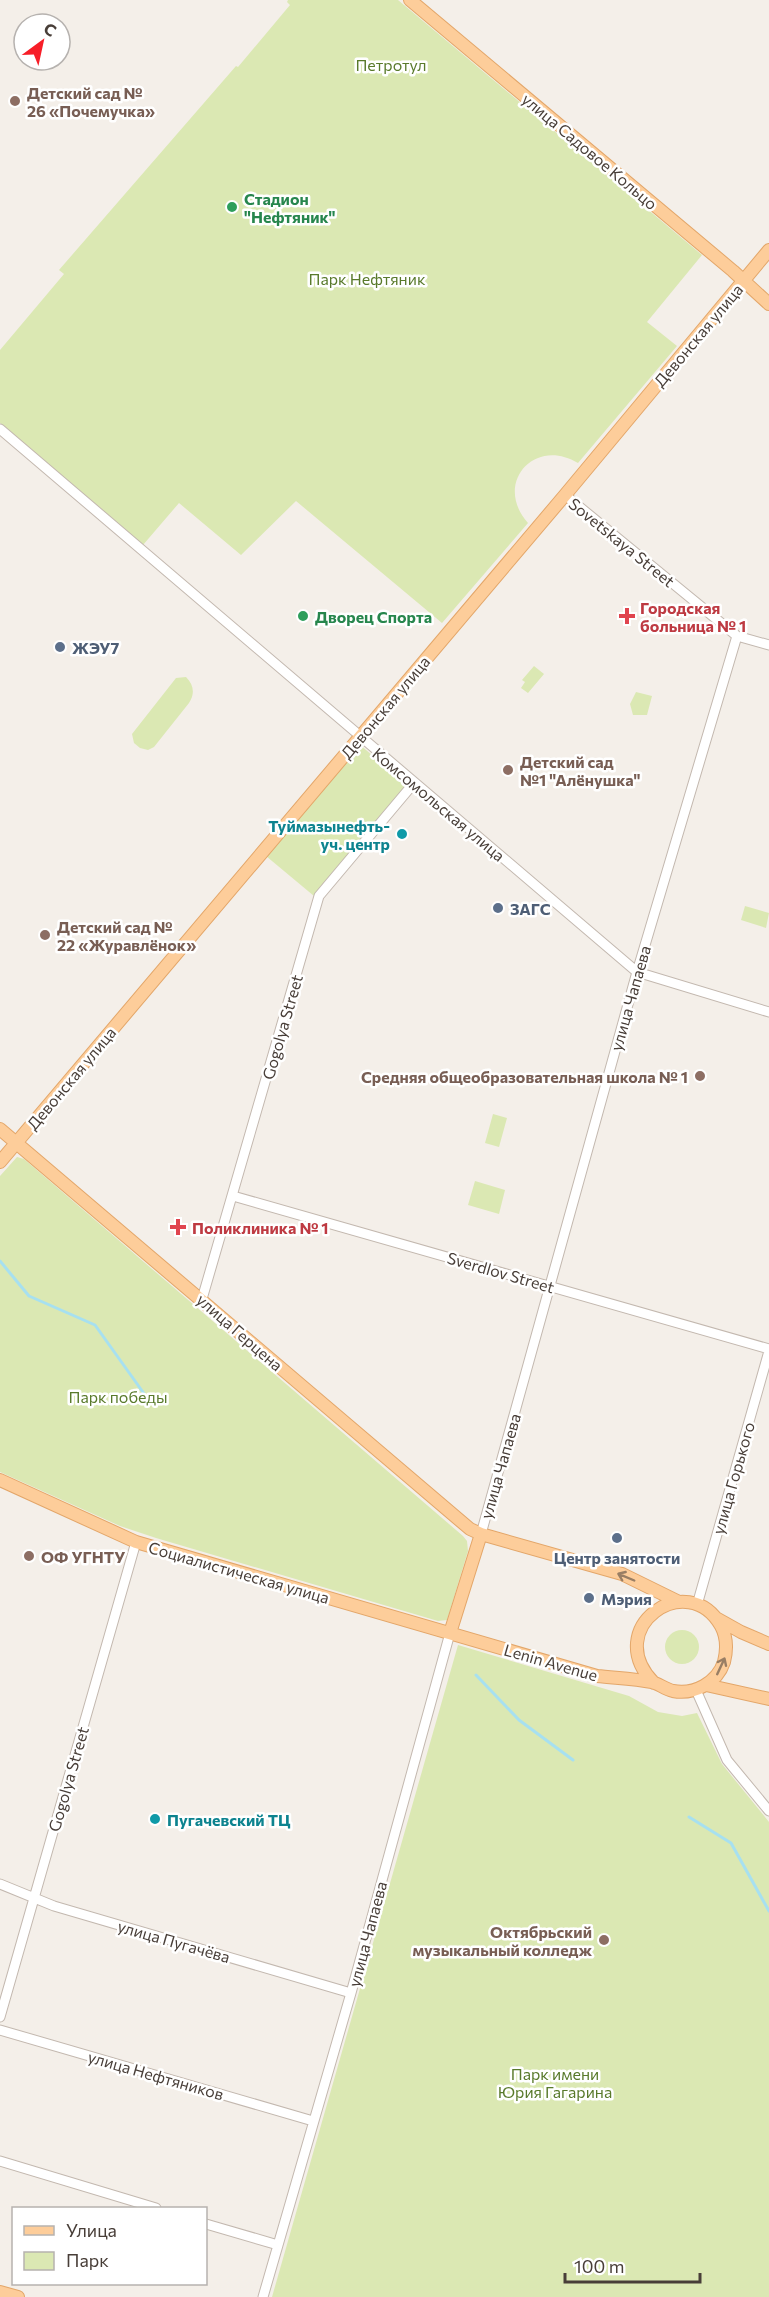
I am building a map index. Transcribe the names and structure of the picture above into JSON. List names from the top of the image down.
{
  "streets": {
    "main road": [
      "улица Садовое Кольцо",
      "Девонская улица",
      "улица Чапаева",
      "улица Герцена",
      "Социалистическая улица",
      "Lenin Avenue"
    ],
    "street": [
      "Sovetskaya Street",
      "Комсомольская улица",
      "Gogolya Street",
      "Sverdlov Street",
      "улица Горького",
      "улица Пугачёва",
      "улица Нефтяников"
    ]
  },
  "crossings": [
    ["улица Садовое Кольцо", "Девонская улица"],
    ["Девонская улица", "Sovetskaya Street"],
    ["Девонская улица", "Комсомольская улица"],
    ["Девонская улица", "улица Герцена"],
    ["Sovetskaya Street", "улица Чапаева"],
    ["Комсомольская улица", "улица Чапаева"],
    ["Комсомольская улица", "Gogolya Street"],
    ["улица Чапаева", "Sverdlov Street"],
    ["улица Чапаева", "улица Герцена"],
    ["улица Чапаева", "Социалистическая улица"],
    ["улица Чапаева", "Lenin Avenue"],
    ["улица Чапаева", "улица Пугачёва"],
    ["улица Чапаева", "улица Нефтяников"],
    ["Gogolya Street", "Sverdlov Street"],
    ["Gogolya Street", "улица Герцена"],
    ["Gogolya Street", "Социалистическая улица"],
    ["Gogolya Street", "улица Пугачёва"],
    ["Sverdlov Street", "улица Горького"],
    ["улица Горького", "Lenin Avenue"],
    ["Социалистическая улица", "Lenin Avenue"]
  ],
  "parks": [
    "Петротул",
    "Парк Нефтяник",
    "Парк победы",
    "Парк имени Юрия Гагарина"
  ],
  "places": {
    "other": [
      "Детский сад № 26 «Почемучка»",
      "Стадион \"Нефтяник\"",
      "Дворец Спорта",
      "ЖЭУ7",
      "Детский сад №1 \"Алёнушка\"",
      "Туймазынефть- уч. центр",
      "ЗАГС",
      "Детский сад № 22 «Журавлёнок»",
      "Средняя общеобразовательная школа № 1",
      "Центр занятости",
      "ОФ УГНТУ",
      "Мэрия",
      "Пугачевский ТЦ",
      "Октябрьский музыкальный колледж"
    ],
    "health": ["Городская больница № 1", "Поликлиника № 1"]
  },
  "legend": ["Улица", "Парк"],
  "scale_bar": "100 m",
  "north": "top right"
}
